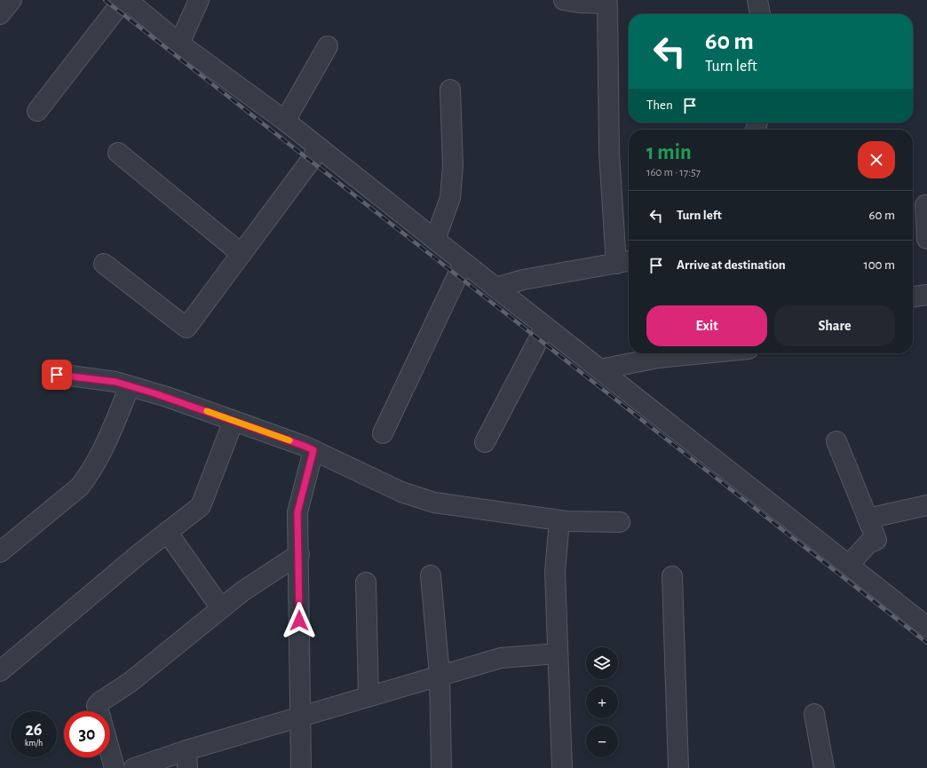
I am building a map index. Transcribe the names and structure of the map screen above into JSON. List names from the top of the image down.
{
  "page": {
    "turn": ["60 m", "Turn left"],
    "then": "Then",
    "heading": ["1 min", "160 m · 17:57"],
    "list": [
      {
        "name": "Turn left",
        "value": "60 m"
      },
      {
        "name": "Arrive at destination",
        "value": "100 m"
      }
    ],
    "buttons": ["Exit", "Share"],
    "map_buttons": ["+", "−"],
    "speed": "26 km/h",
    "limit": "30"
  }
}
